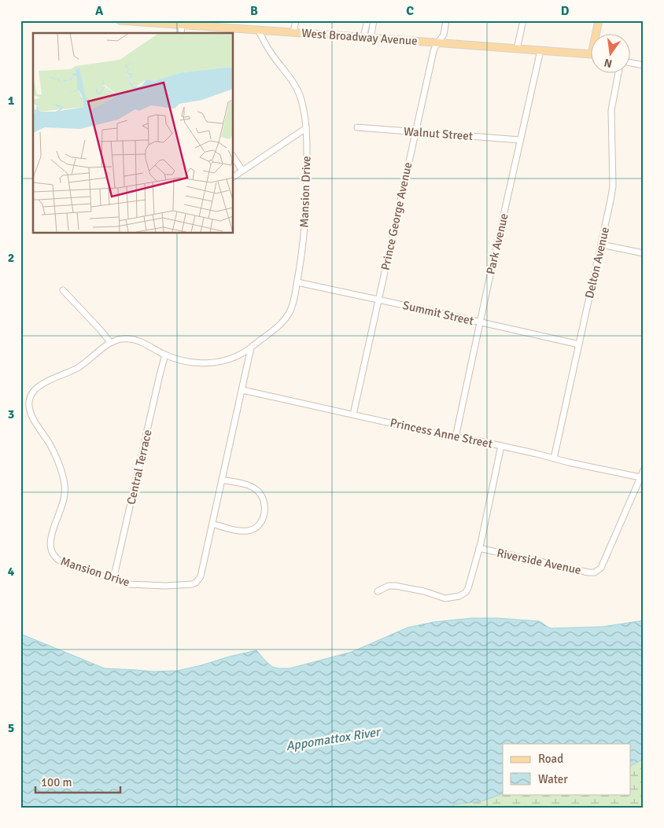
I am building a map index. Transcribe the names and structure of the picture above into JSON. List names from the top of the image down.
{
  "streets": {
    "main road": ["West Broadway Avenue"],
    "street": [
      "Walnut Street",
      "Mansion Drive",
      "Prince George Avenue",
      "Park Avenue",
      "Delton Avenue",
      "Summit Street",
      "Princess Anne Street",
      "Central Terrace",
      "Riverside Avenue"
    ]
  },
  "crossings": [
    ["West Broadway Avenue", "Mansion Drive"],
    ["West Broadway Avenue", "Prince George Avenue"],
    ["West Broadway Avenue", "Park Avenue"],
    ["Walnut Street", "Prince George Avenue"],
    ["Walnut Street", "Park Avenue"],
    ["Mansion Drive", "Summit Street"],
    ["Mansion Drive", "Princess Anne Street"],
    ["Mansion Drive", "Central Terrace"],
    ["Prince George Avenue", "Summit Street"],
    ["Prince George Avenue", "Princess Anne Street"],
    ["Park Avenue", "Summit Street"],
    ["Park Avenue", "Princess Anne Street"],
    ["Delton Avenue", "Summit Street"],
    ["Delton Avenue", "Princess Anne Street"],
    ["Princess Anne Street", "Riverside Avenue"]
  ],
  "water": ["Appomattox River"],
  "legend": ["Road", "Water"],
  "scale_bar": "100 m",
  "north": "bottom",
  "grid": {
    "columns": [
      "A",
      "B",
      "C",
      "D"
    ],
    "rows": [
      "1",
      "2",
      "3",
      "4",
      "5"
    ]
  }
}
